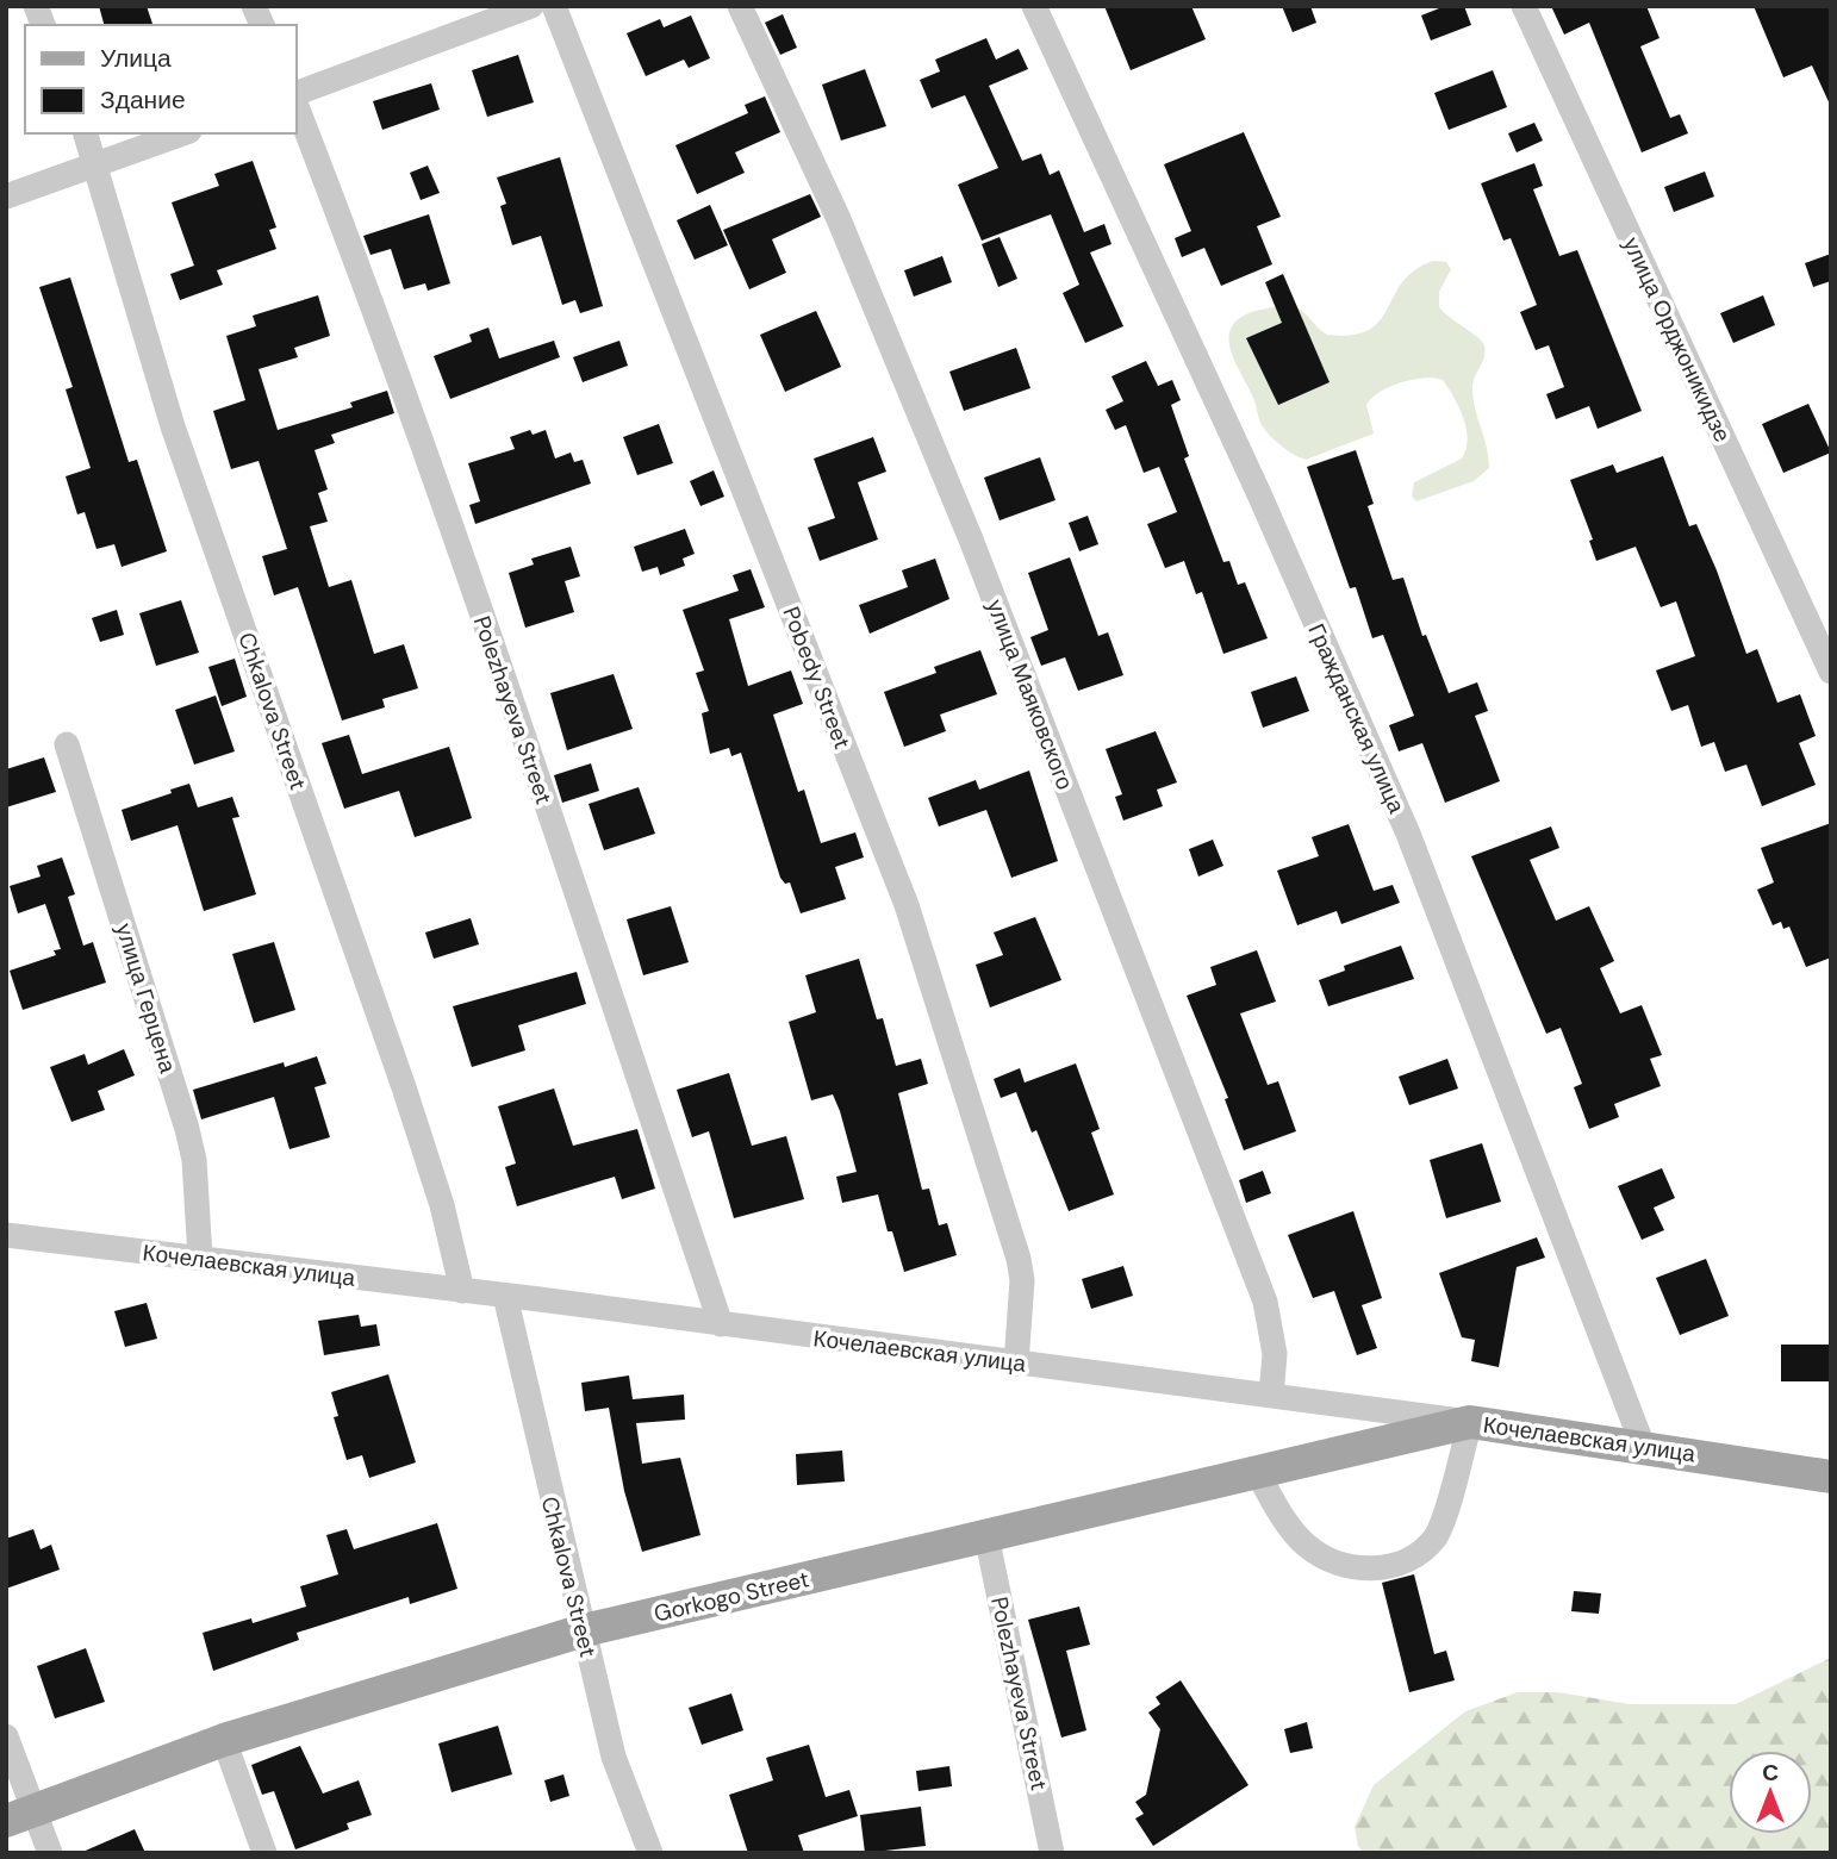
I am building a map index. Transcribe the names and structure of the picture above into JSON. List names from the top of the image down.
{
  "streets": {
    "main road": ["Кочелаевская улица", "Gorkogo Street"],
    "street": [
      "улица Орджоникидзе",
      "Pobedy Street",
      "улица Маяковского",
      "Polezhayeva Street",
      "Chkalova Street",
      "Гражданская улица",
      "улица Герцена"
    ]
  },
  "crossings": [
    ["Pobedy Street", "Кочелаевская улица"],
    ["улица Маяковского", "Кочелаевская улица"],
    ["Polezhayeva Street", "Кочелаевская улица"],
    ["Polezhayeva Street", "Gorkogo Street"],
    ["Chkalova Street", "Кочелаевская улица"],
    ["Chkalova Street", "Gorkogo Street"],
    ["Гражданская улица", "Кочелаевская улица"],
    ["улица Герцена", "Кочелаевская улица"],
    ["Кочелаевская улица", "Gorkogo Street"]
  ],
  "legend": ["Улица", "Здание"],
  "north": "top"
}
